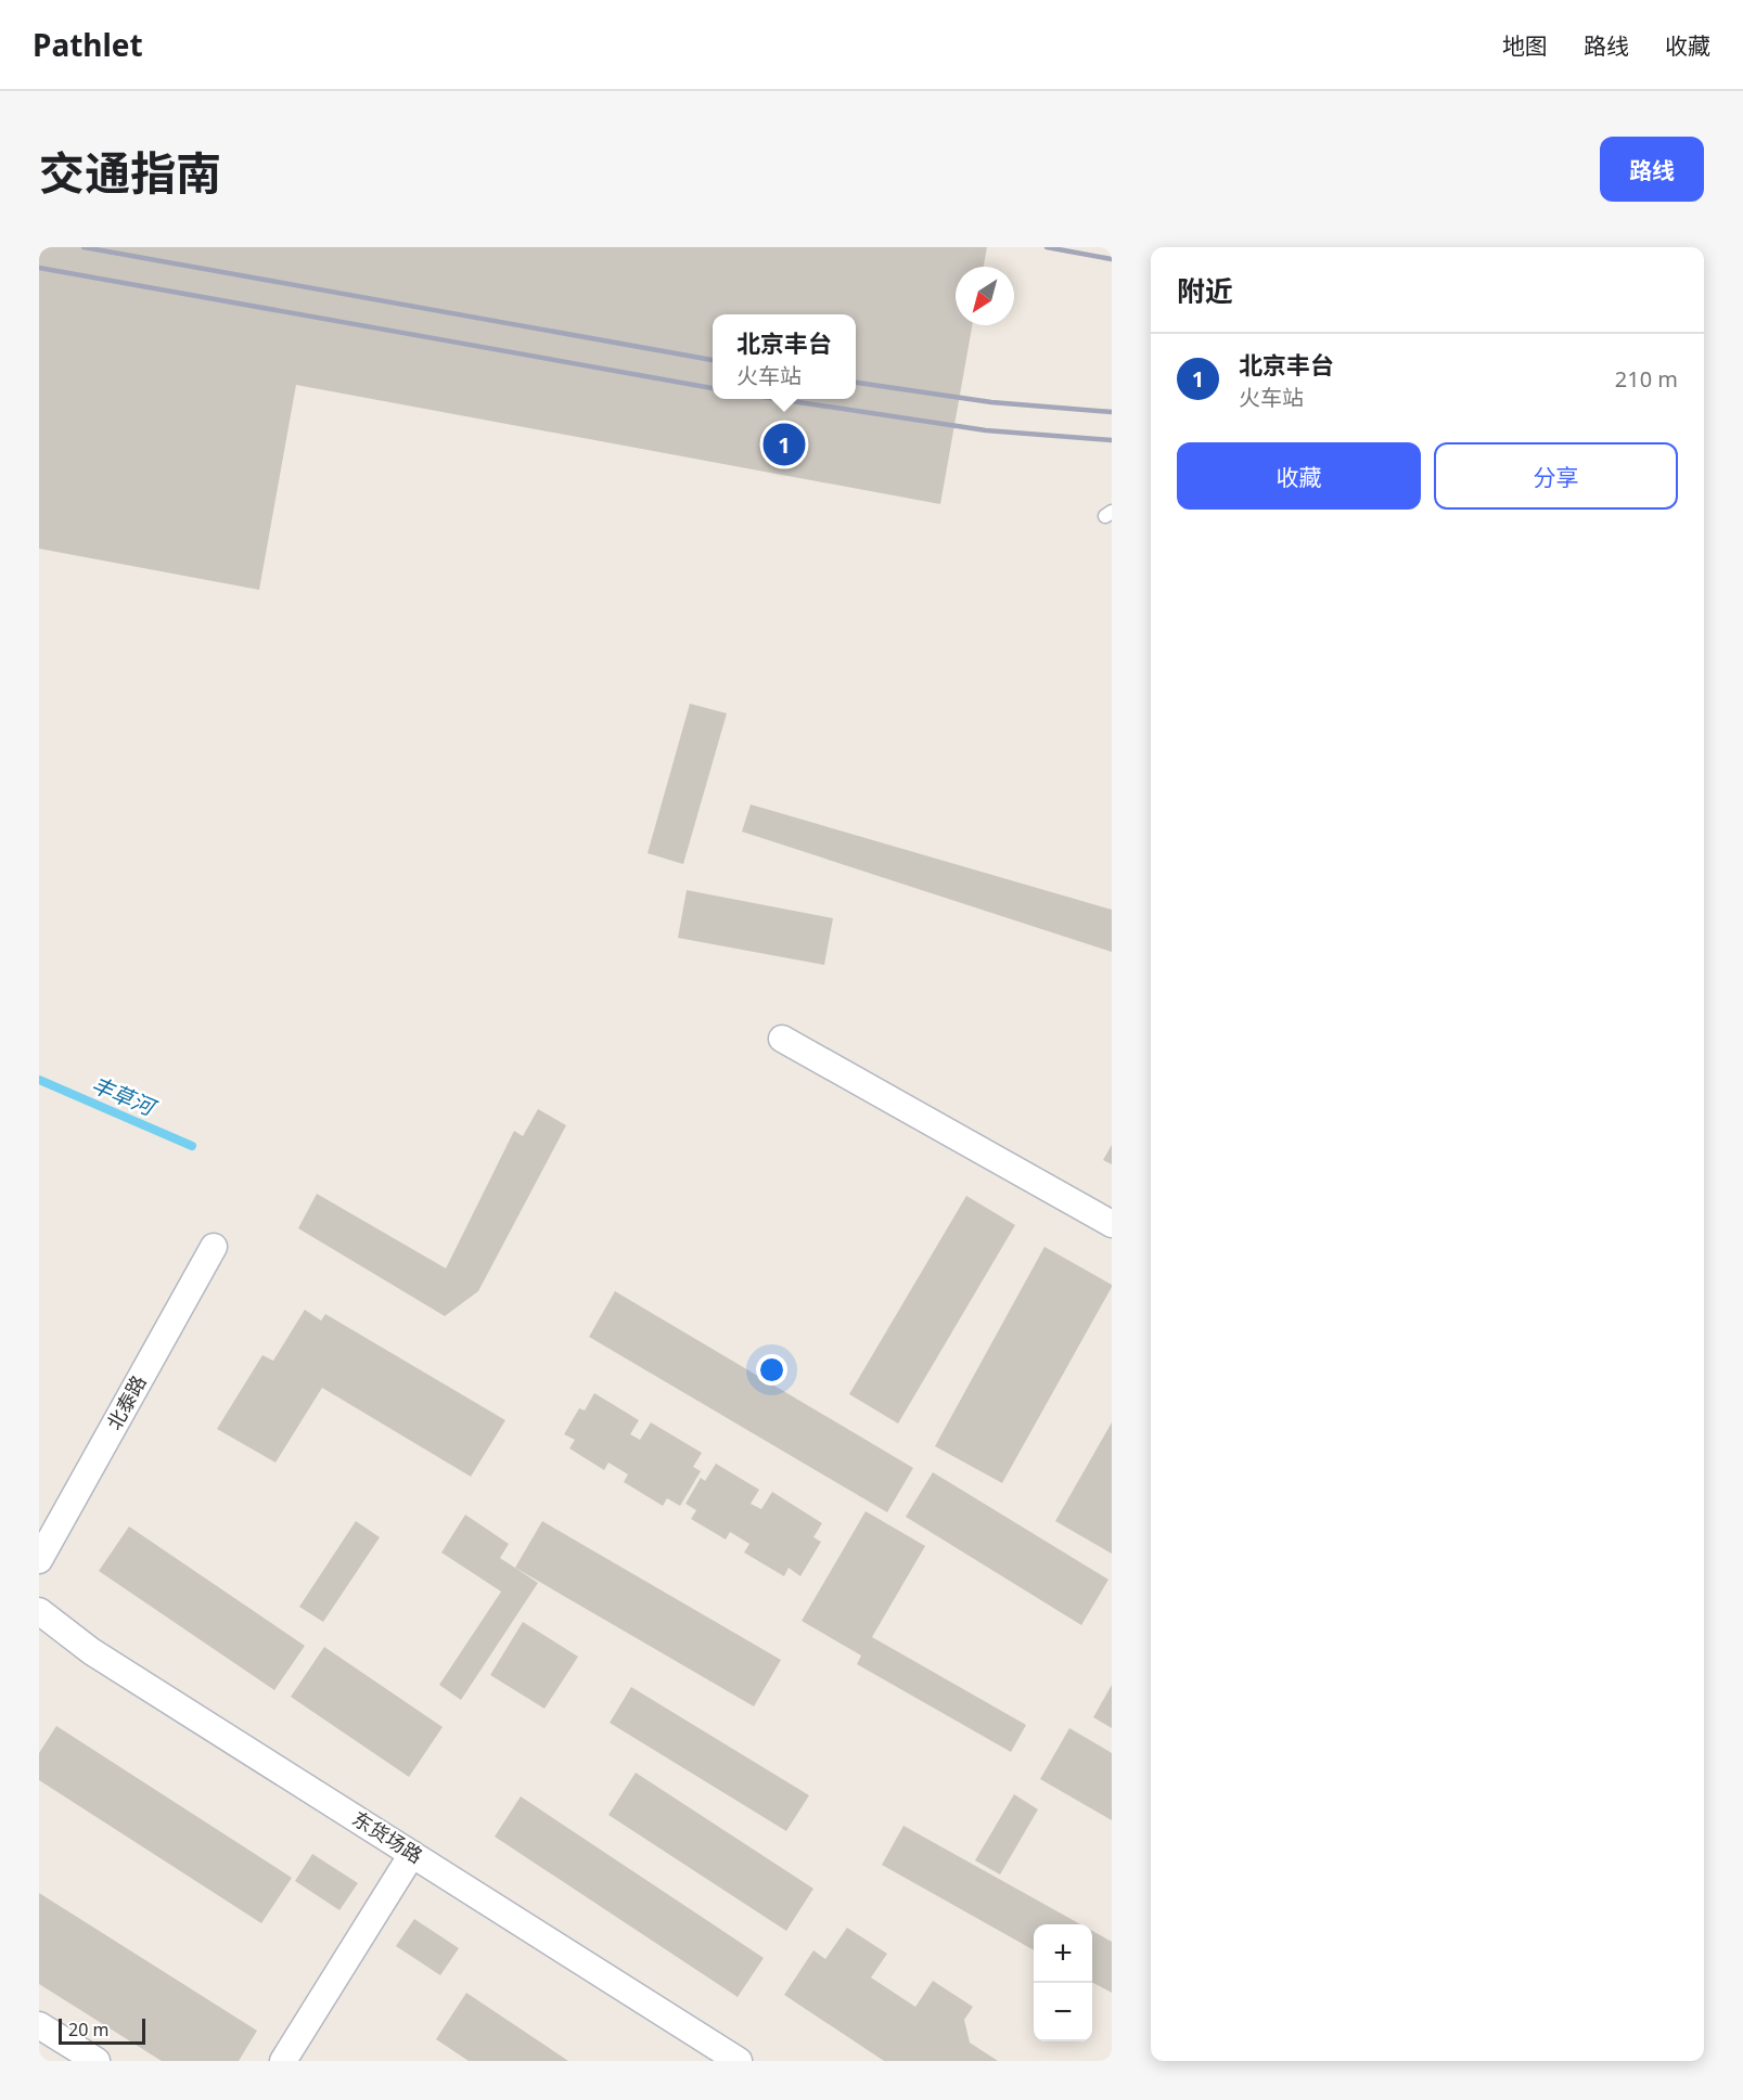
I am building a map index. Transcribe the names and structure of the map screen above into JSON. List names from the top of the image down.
{
  "streets": {
    "street": ["北泰路", "东货场路"]
  },
  "water": ["丰草河"],
  "scale_bar": "20 m",
  "north": "bottom left",
  "page": {
    "header": "Pathlet",
    "nav": ["地图", "路线", "收藏"],
    "title": "交通指南",
    "buttons": [
      "路线",
      ["收藏", "分享"]
    ],
    "heading": "附近",
    "popup": ["北京丰台", "火车站"],
    "list": [
      {
        "mark": "1",
        "name": "北京丰台",
        "note": "火车站",
        "value": "210 m"
      }
    ],
    "pins": "1",
    "map_buttons": ["+", "−"],
    "scale": "20 m"
  }
}
